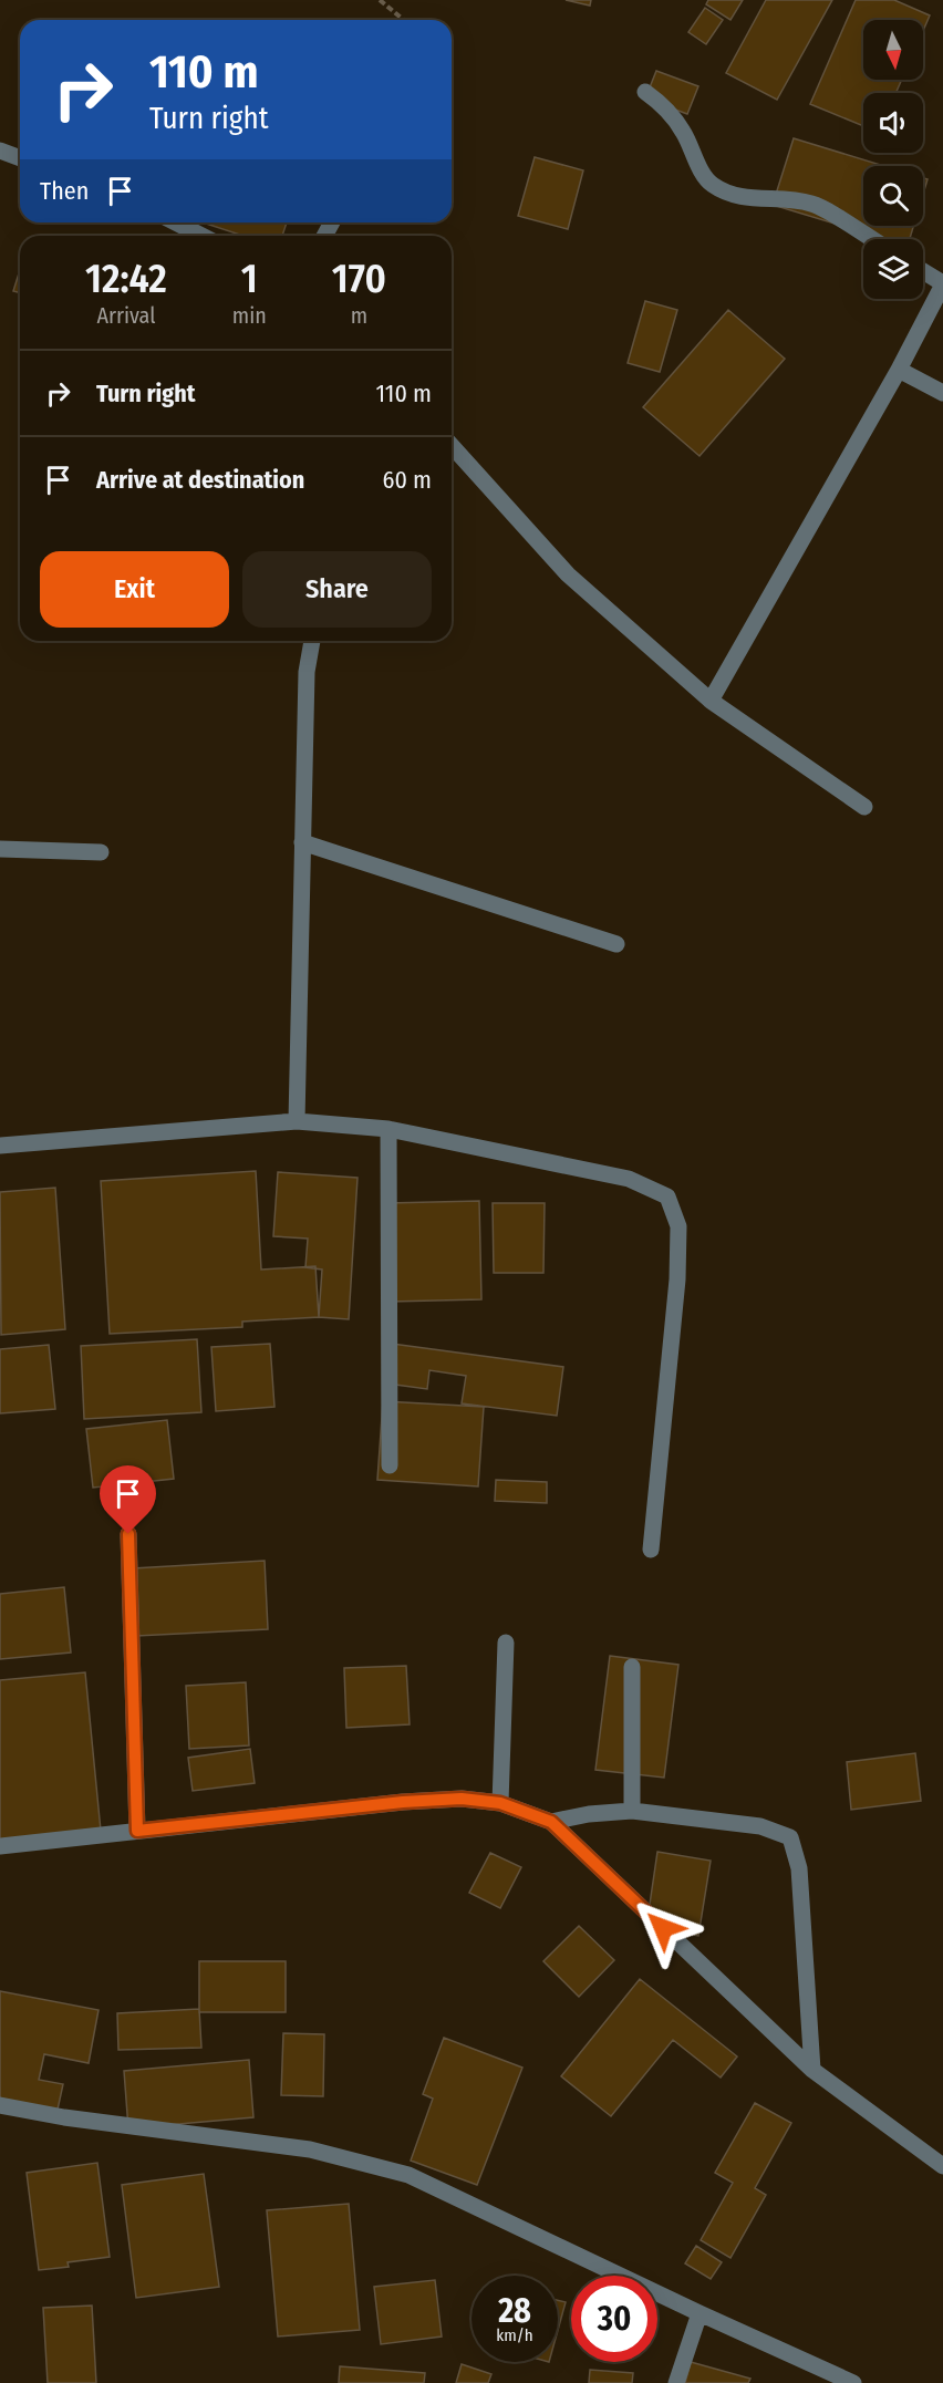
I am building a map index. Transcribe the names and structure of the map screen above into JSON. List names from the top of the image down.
{
  "north": "bottom",
  "page": {
    "turn": ["110 m", "Turn right"],
    "then": "Then",
    "eta": [
      "12:42",
      "Arrival",
      "1",
      "min",
      "170",
      "m"
    ],
    "list": [
      {
        "name": "Turn right",
        "value": "110 m"
      },
      {
        "name": "Arrive at destination",
        "value": "60 m"
      }
    ],
    "buttons": ["Exit", "Share"],
    "speed": "28 km/h",
    "limit": "30"
  }
}
